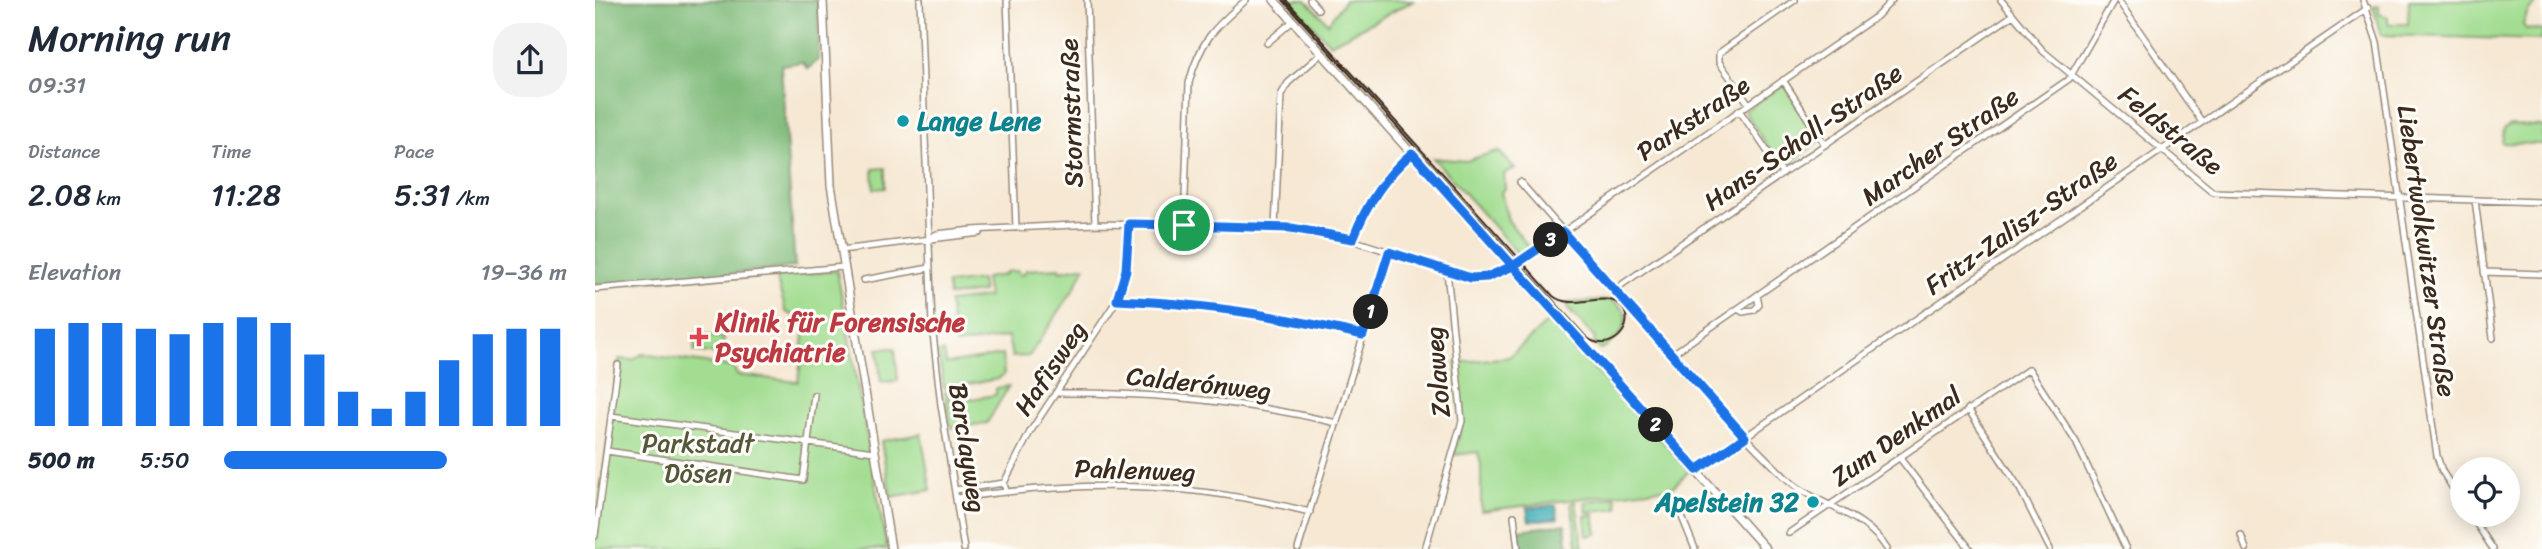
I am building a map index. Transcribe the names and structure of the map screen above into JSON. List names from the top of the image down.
{
  "streets": {
    "street": [
      "Stormstraße",
      "Parkstraße",
      "Feldstraße",
      "Hans-Scholl-Straße",
      "Marcher Straße",
      "Fritz-Zalisz-Straße",
      "Liebertwolkwitzer Straße",
      "Hafisweg",
      "Zolaweg",
      "Calderónweg",
      "Zum Denkmal",
      "Barclayweg",
      "Pahlenweg"
    ]
  },
  "crossings": [
    ["Stormstraße", "Parkstraße"],
    ["Parkstraße", "Hafisweg"],
    ["Parkstraße", "Zolaweg"],
    ["Parkstraße", "Barclayweg"],
    ["Feldstraße", "Hans-Scholl-Straße"],
    ["Feldstraße", "Marcher Straße"],
    ["Feldstraße", "Fritz-Zalisz-Straße"],
    ["Feldstraße", "Liebertwolkwitzer Straße"],
    ["Fritz-Zalisz-Straße", "Liebertwolkwitzer Straße"],
    ["Hafisweg", "Calderónweg"],
    ["Barclayweg", "Pahlenweg"]
  ],
  "parks": ["Parkstadt Dösen"],
  "places": {
    "other": ["Lange Lene", "Apelstein 32"],
    "health": ["Klinik für Forensische Psychiatrie"]
  },
  "page": {
    "heading": ["Morning run", "09:31"],
    "stats": [
      ["Distance", "2.08 km"],
      ["Time", "11:28"],
      ["Pace", "5:31 /km"]
    ],
    "pins": ["3", "1", "2"],
    "chart": ["Elevation", "19–36 m"],
    "list": [
      {
        "name": "500 m",
        "note": "5:50"
      }
    ]
  }
}
